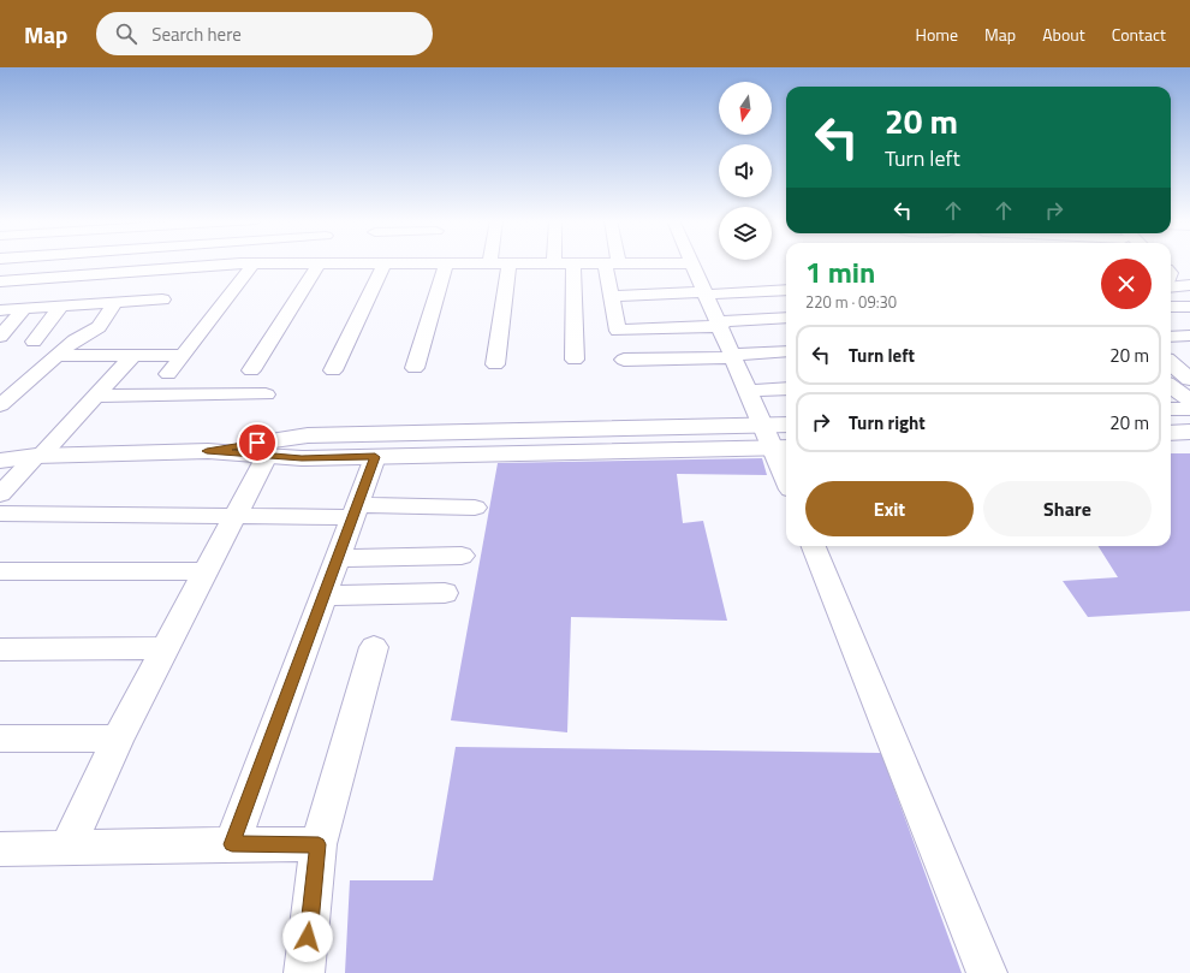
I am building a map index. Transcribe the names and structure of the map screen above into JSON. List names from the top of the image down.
{
  "north": "bottom",
  "page": {
    "header": "Map",
    "search": "Search here",
    "nav": [
      "Home",
      "Map",
      "About",
      "Contact"
    ],
    "turn": ["20 m", "Turn left"],
    "heading": ["1 min", "220 m · 09:30"],
    "list": [
      {
        "name": "Turn left",
        "value": "20 m"
      },
      {
        "name": "Turn right",
        "value": "20 m"
      }
    ],
    "buttons": ["Exit", "Share"]
  }
}
